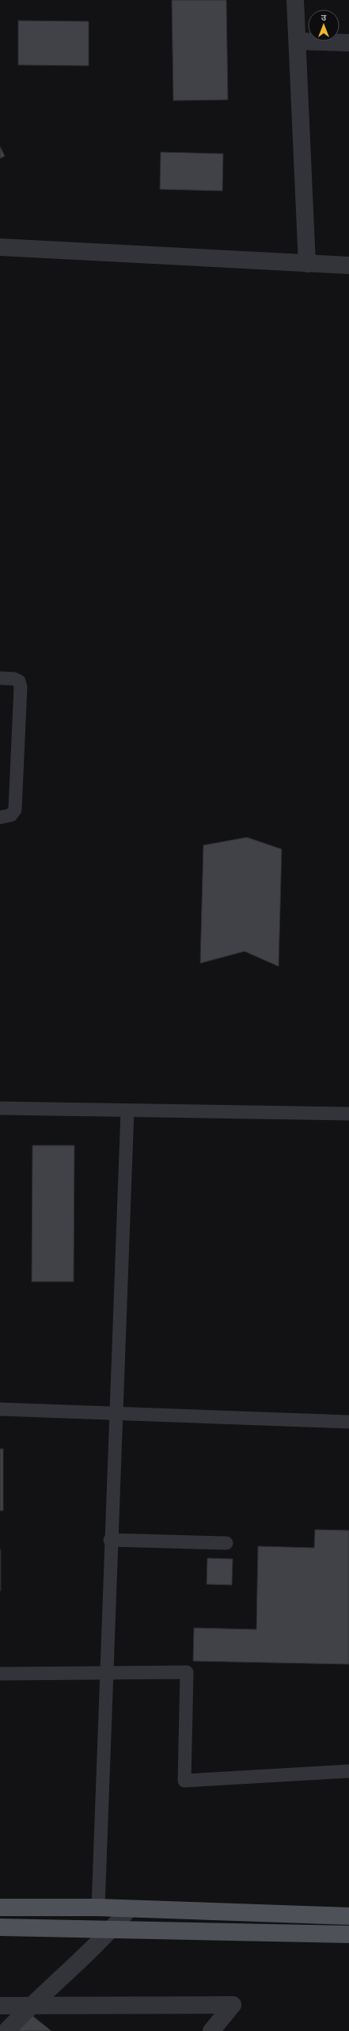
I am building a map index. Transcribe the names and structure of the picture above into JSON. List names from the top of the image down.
{
  "north": "top"
}
